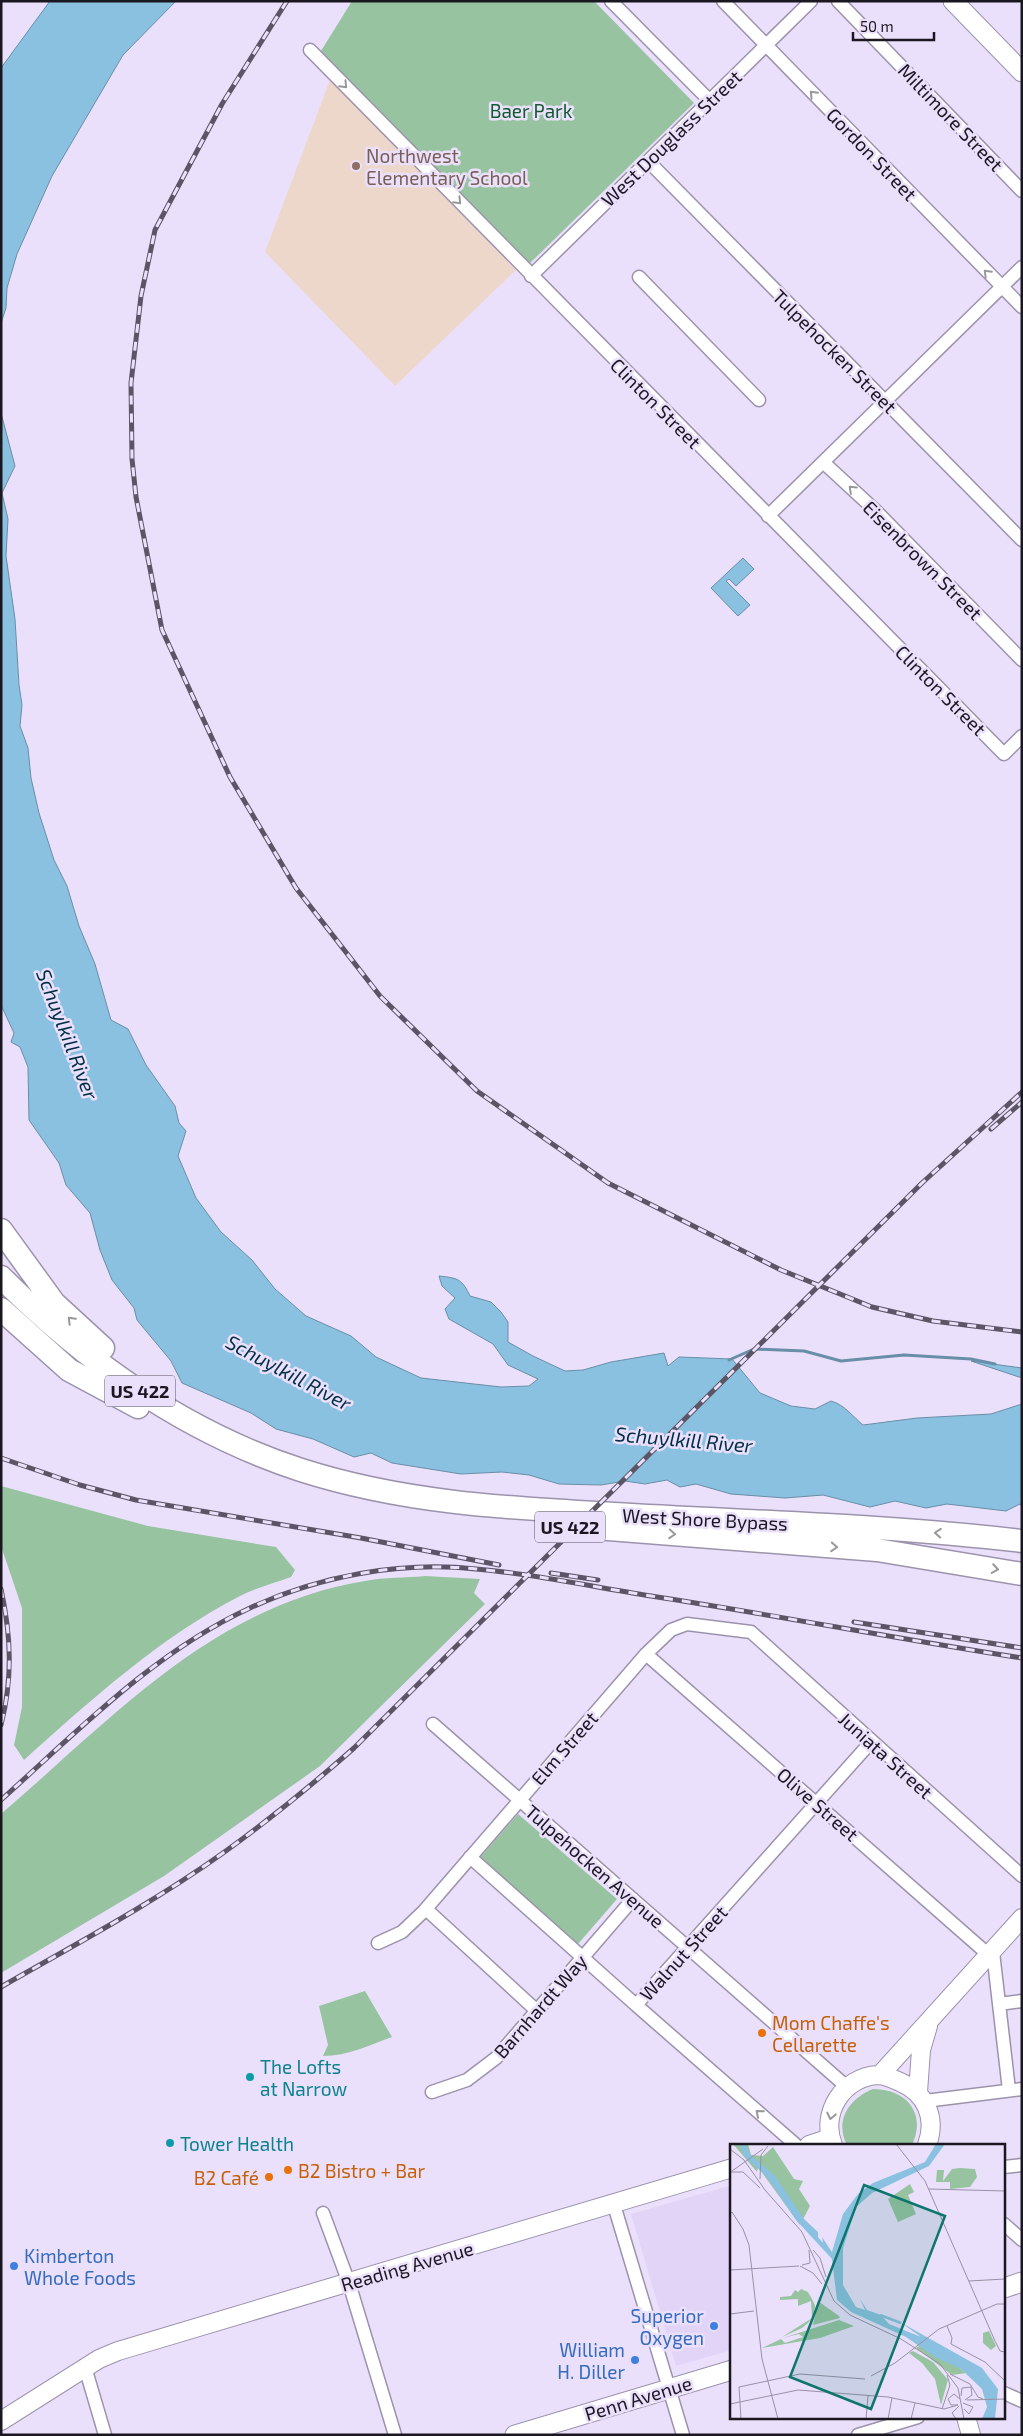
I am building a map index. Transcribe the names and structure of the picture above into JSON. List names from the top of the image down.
{
  "streets": {
    "highway": ["US 422", "West Shore Bypass"],
    "main road": ["Penn Avenue"],
    "street": [
      "Miltimore Street",
      "West Douglass Street",
      "Gordon Street",
      "Tulpehocken Street",
      "Clinton Street",
      "Eisenbrown Street",
      "Elm Street",
      "Juniata Street",
      "Olive Street",
      "Tulpehocken Avenue",
      "Walnut Street",
      "Barnhardt Way",
      "Reading Avenue"
    ]
  },
  "crossings": [
    ["West Douglass Street", "Gordon Street"],
    ["West Douglass Street", "Tulpehocken Street"],
    ["West Douglass Street", "Clinton Street"],
    ["Elm Street", "Juniata Street"],
    ["Elm Street", "Olive Street"],
    ["Elm Street", "Tulpehocken Avenue"],
    ["Juniata Street", "Walnut Street"],
    ["Olive Street", "Walnut Street"],
    ["Tulpehocken Avenue", "Walnut Street"],
    ["Tulpehocken Avenue", "Barnhardt Way"]
  ],
  "one_way": ["Gordon Street", "Eisenbrown Street", "Walnut Street"],
  "water": ["Schuylkill River"],
  "parks": ["Baer Park"],
  "places": [
    "Northwest Elementary School",
    "Mom Chaffe's Cellarette",
    "The Lofts at Narrow",
    "Tower Health",
    "B2 Bistro + Bar",
    "B2 Café",
    "Kimberton Whole Foods",
    "Superior Oxygen",
    "William H. Diller"
  ],
  "scale_bar": "50 m"
}
